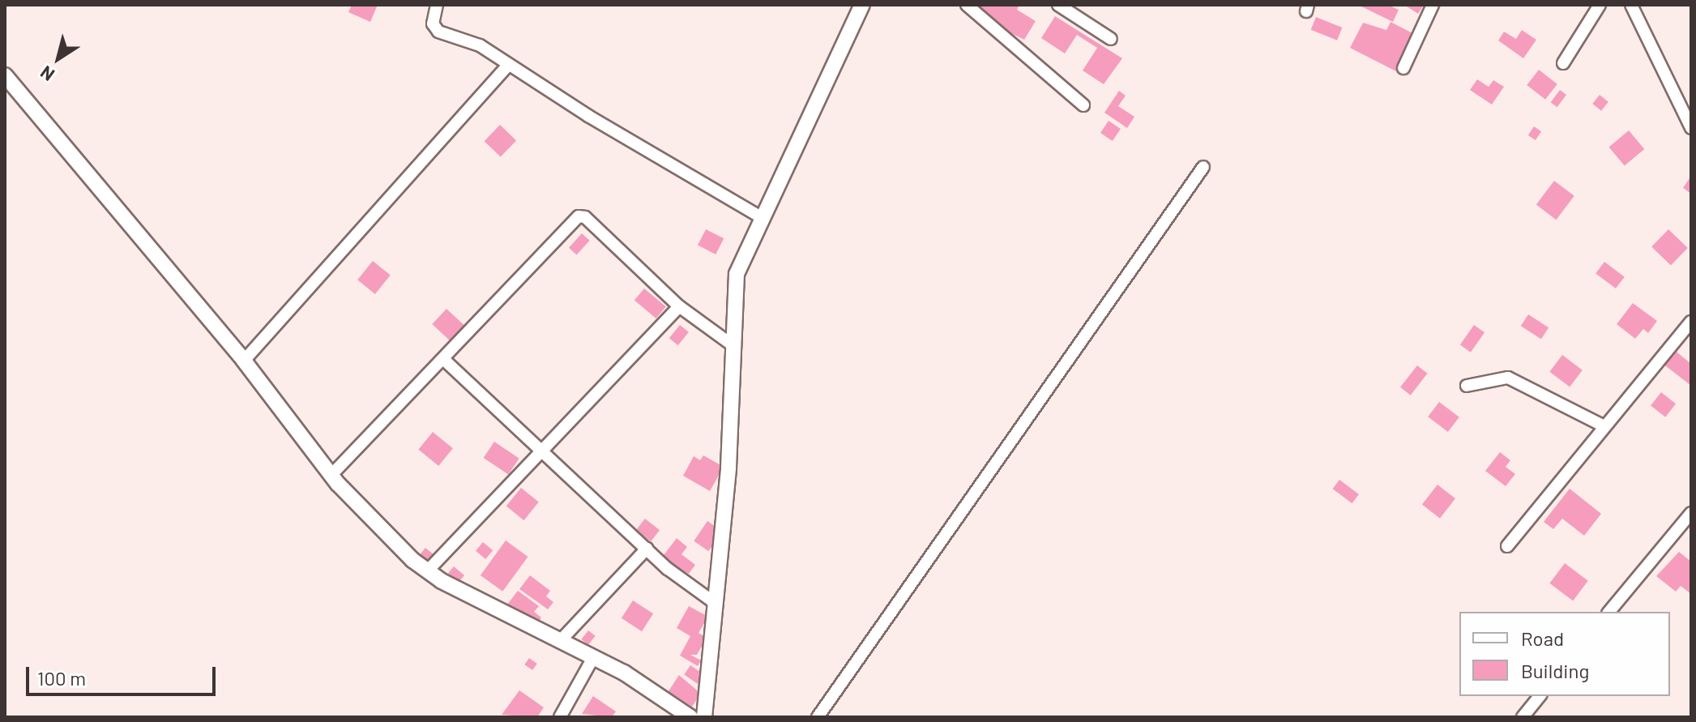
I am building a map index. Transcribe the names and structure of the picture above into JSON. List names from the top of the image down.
{
  "legend": ["Road", "Building"],
  "scale_bar": "100 m",
  "north": "bottom left"
}
